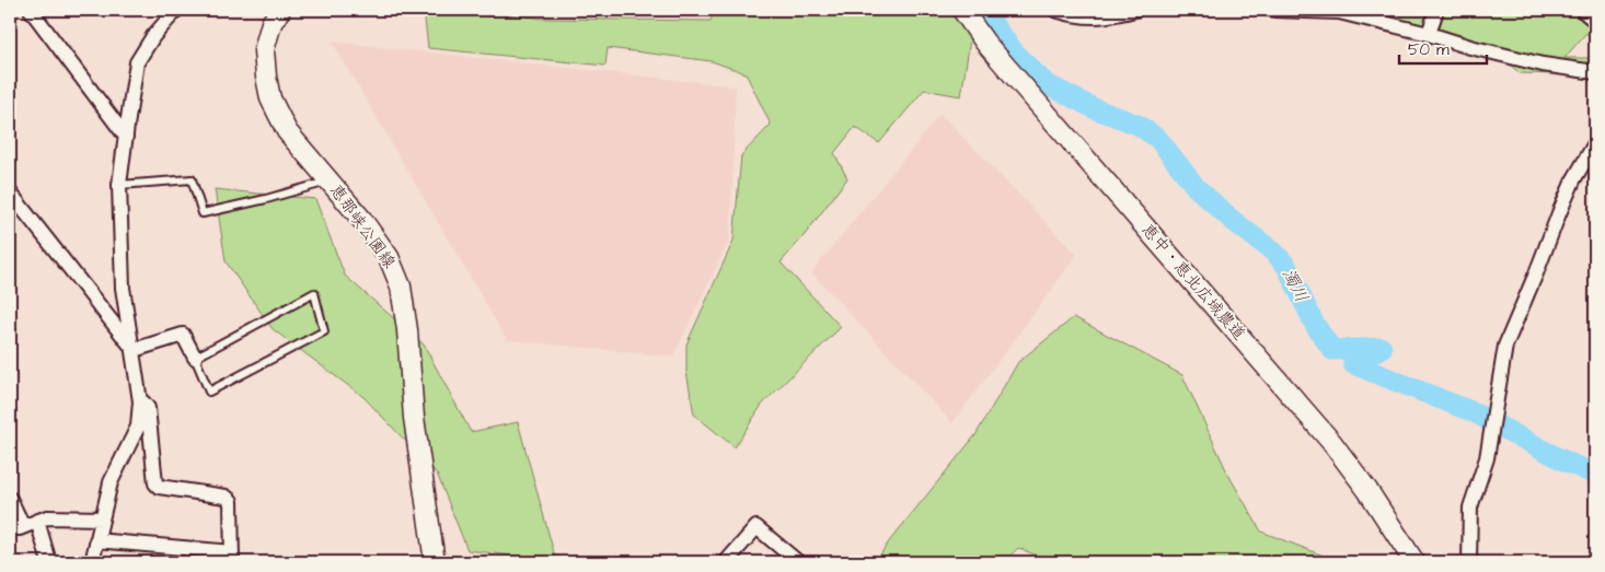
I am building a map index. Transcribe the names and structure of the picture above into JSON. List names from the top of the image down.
{
  "streets": {
    "street": ["恵那峡公園線", "恵中・恵北広域農道"]
  },
  "water": ["濁川"],
  "scale_bar": "50 m"
}
